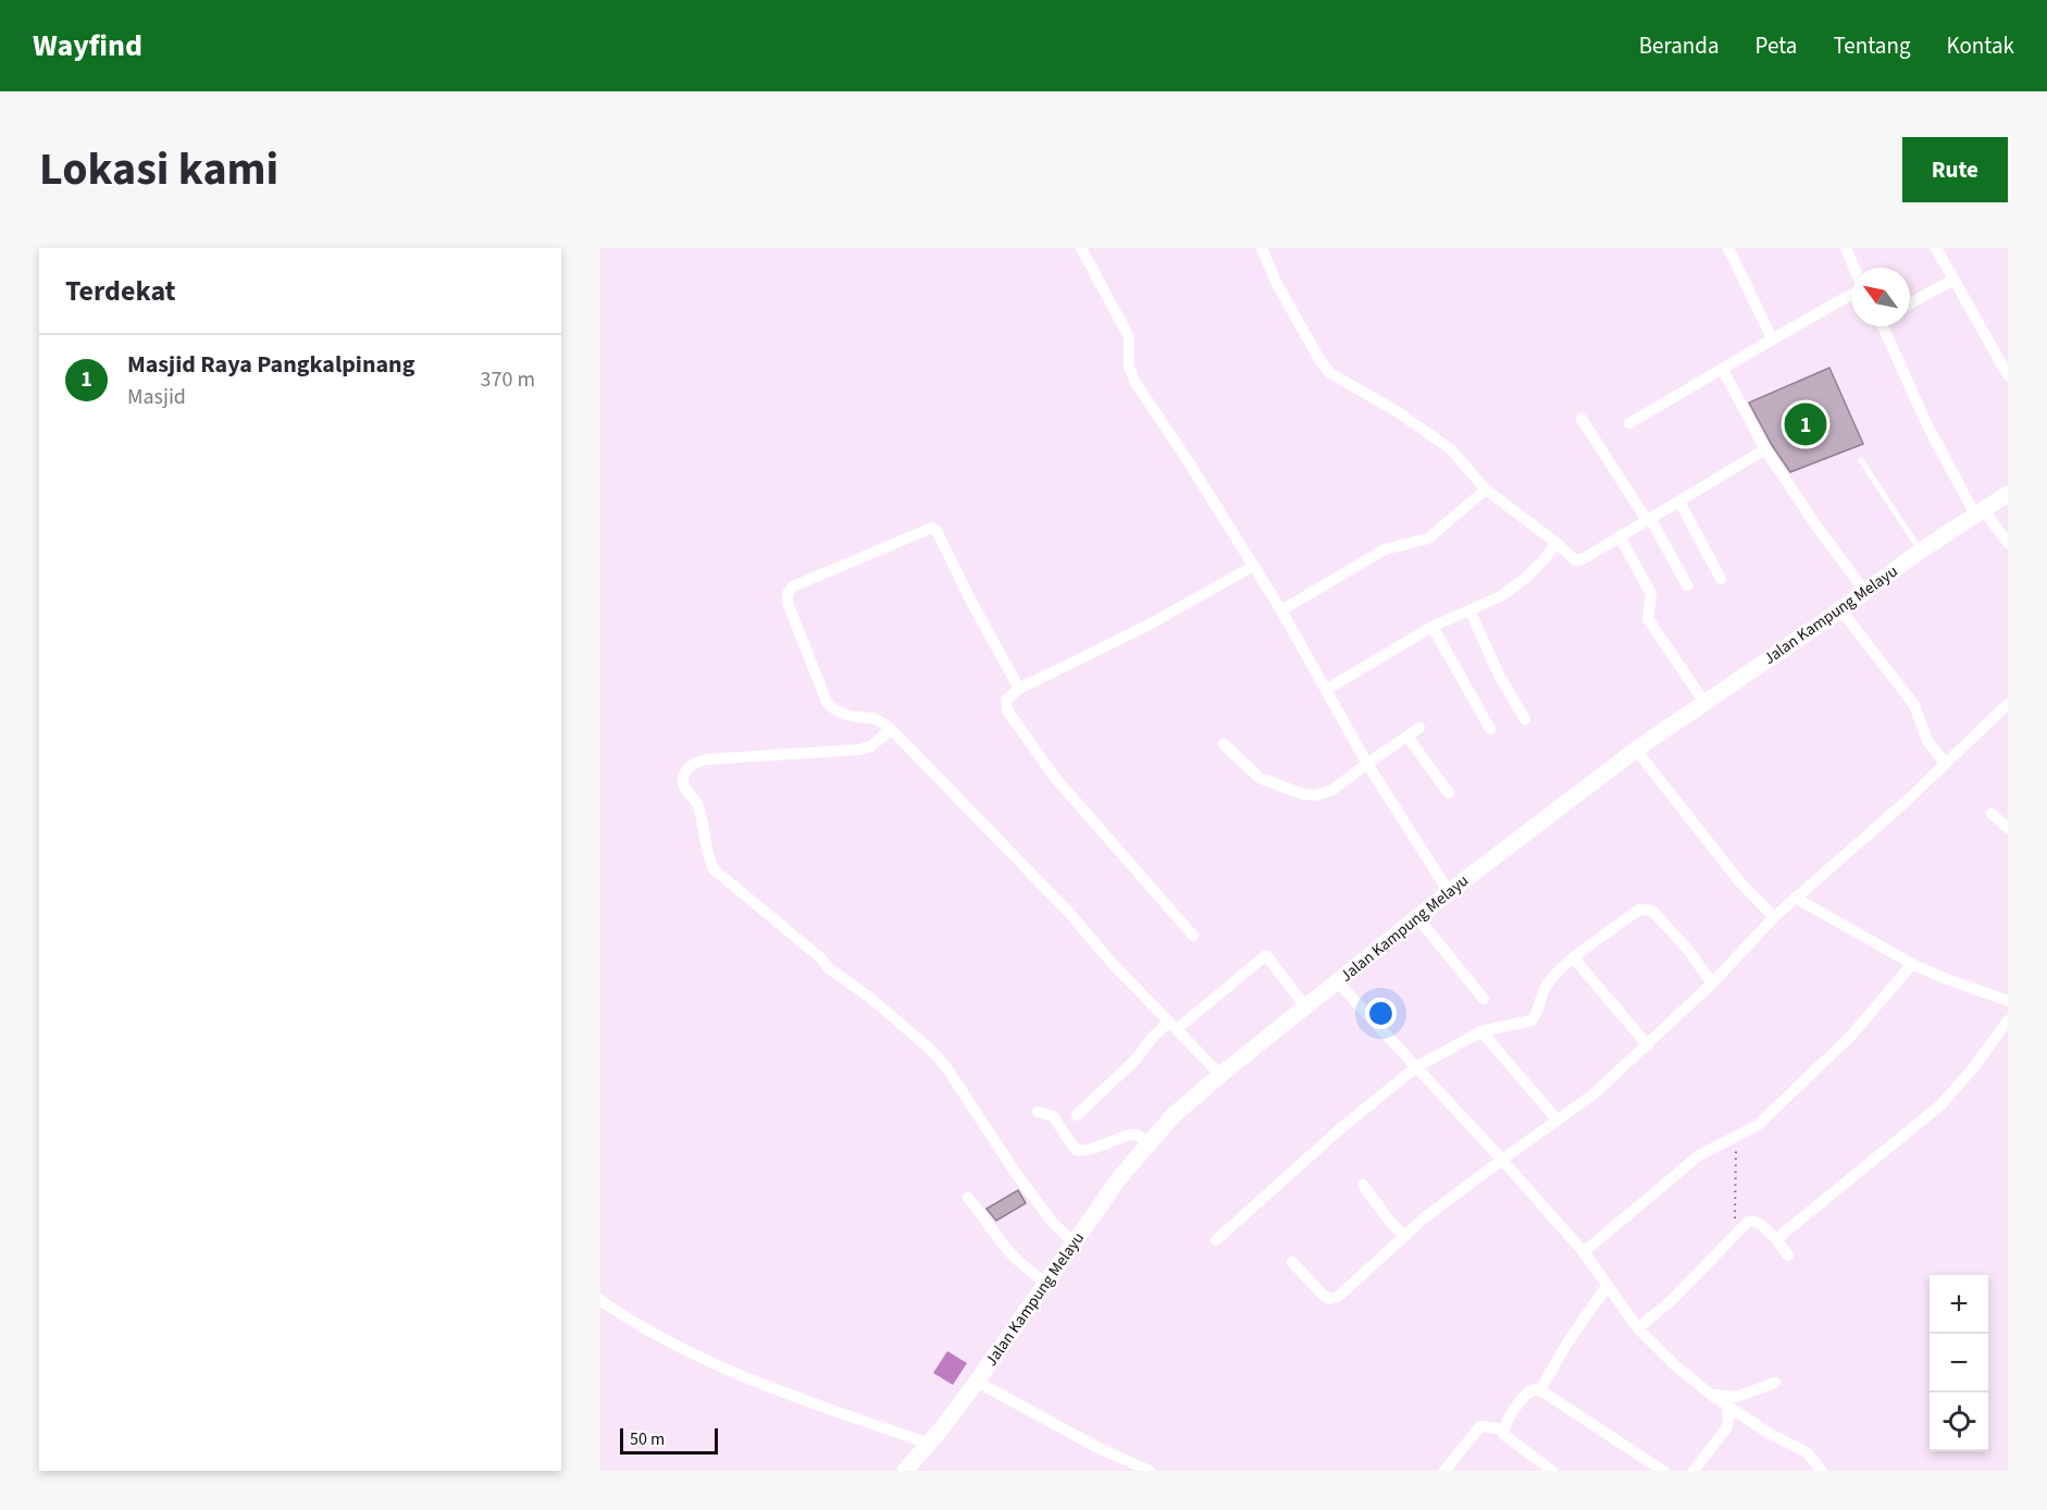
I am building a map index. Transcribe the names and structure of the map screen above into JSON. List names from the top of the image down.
{
  "streets": {
    "main road": ["Jalan Kampung Melayu"]
  },
  "scale_bar": "50 m",
  "north": "top left",
  "page": {
    "header": "Wayfind",
    "nav": [
      "Beranda",
      "Peta",
      "Tentang",
      "Kontak"
    ],
    "title": "Lokasi kami",
    "buttons": "Rute",
    "heading": "Terdekat",
    "list": [
      {
        "mark": "1",
        "name": "Masjid Raya Pangkalpinang",
        "note": "Masjid",
        "value": "370 m"
      }
    ],
    "pins": "1",
    "map_buttons": ["+", "−"],
    "scale": "50 m"
  }
}
